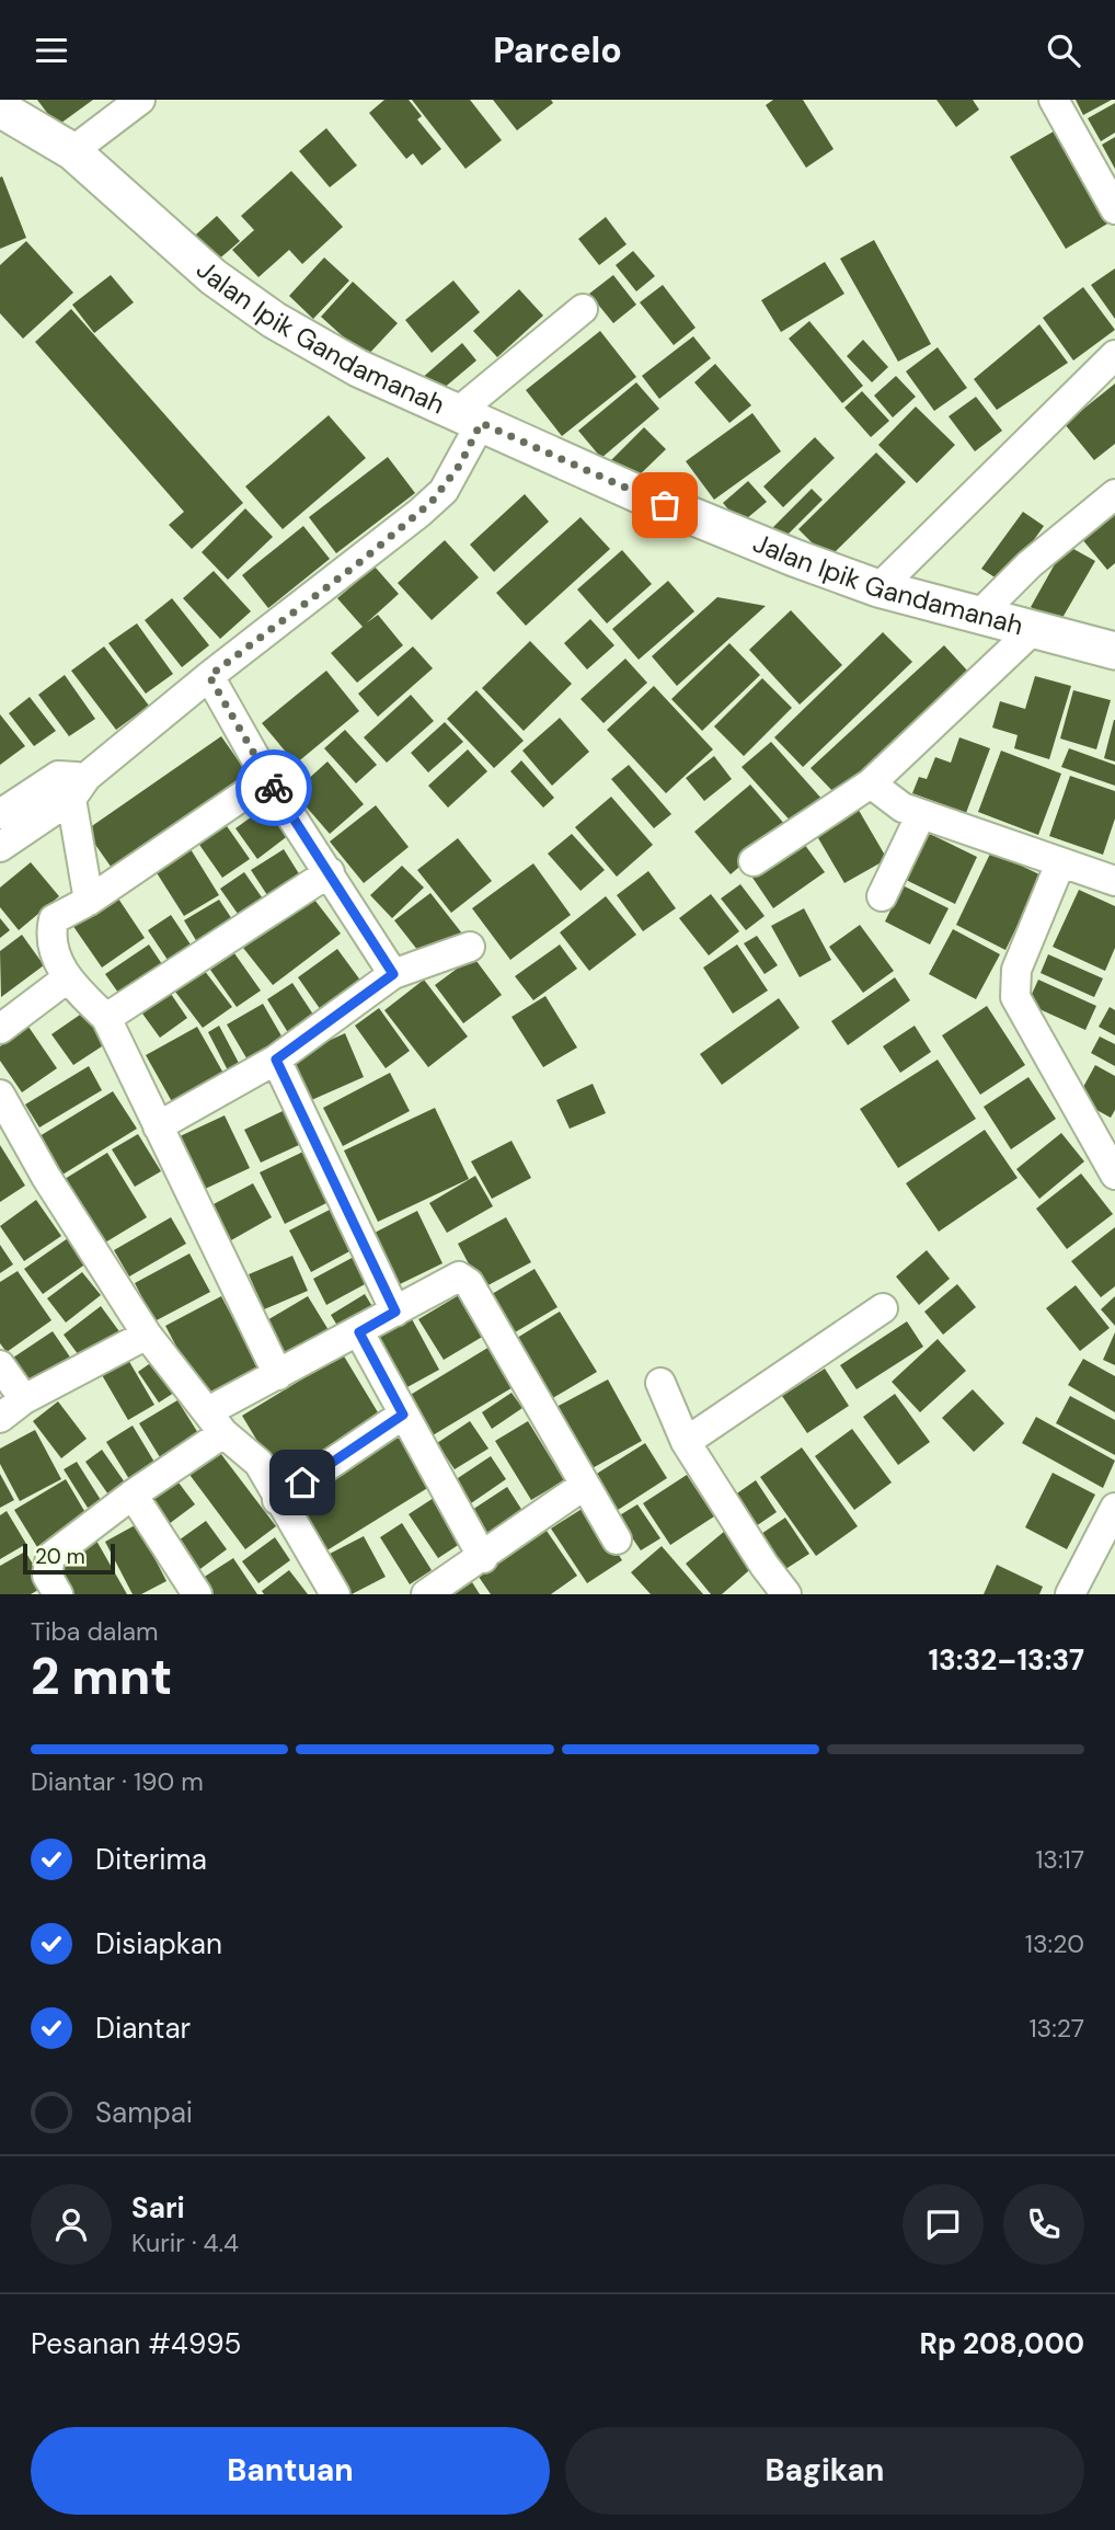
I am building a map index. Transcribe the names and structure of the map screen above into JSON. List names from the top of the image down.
{
  "streets": {
    "street": ["Jalan Ipik Gandamanah"]
  },
  "scale_bar": "20 m",
  "page": {
    "header": "Parcelo",
    "scale": "20 m",
    "heading": ["2 mnt", "Tiba dalam", "13:32–13:37"],
    "panel": [
      "Sari",
      "Kurir · 4.4",
      "Pesanan #4995",
      "Rp 208,000"
    ],
    "bar": "Diantar · 190 m",
    "list": [
      ["Diterima", "13:17"],
      ["Disiapkan", "13:20"],
      ["Diantar", "13:27"],
      "Sampai"
    ],
    "buttons": ["Bantuan", "Bagikan"]
  }
}
